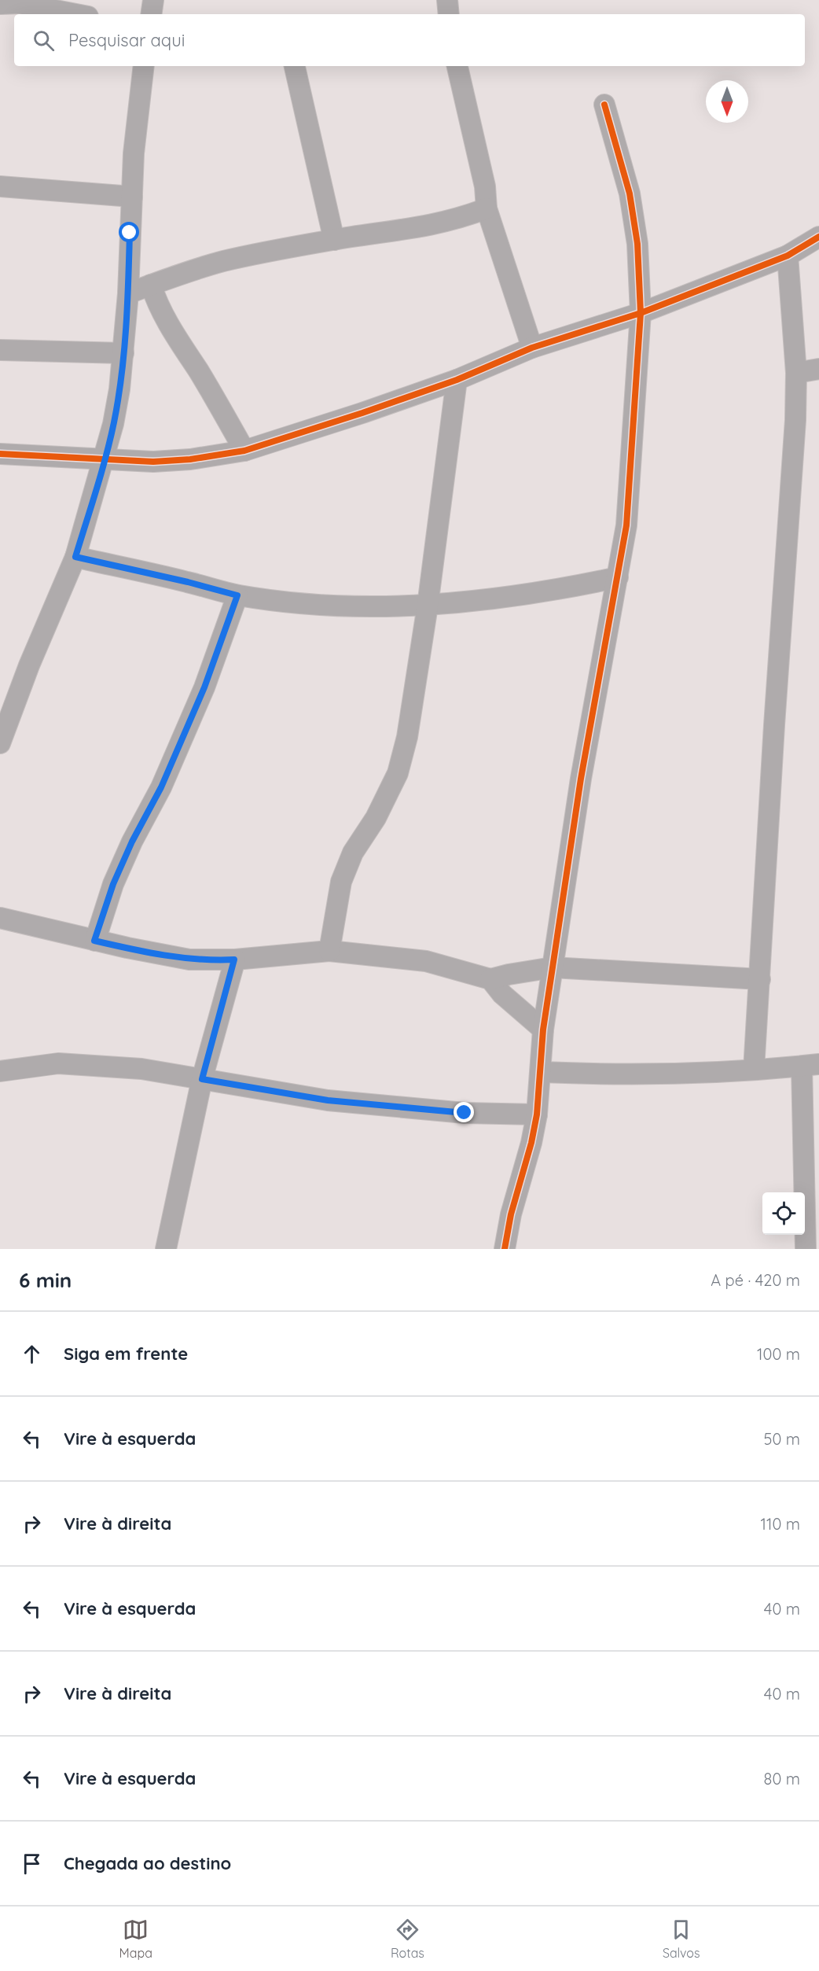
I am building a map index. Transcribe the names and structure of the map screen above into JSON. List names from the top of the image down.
{
  "north": "bottom",
  "page": {
    "search": "Pesquisar aqui",
    "heading": ["6 min", "A pé · 420 m"],
    "list": [
      ["Siga em frente", "100 m"],
      ["Vire à esquerda", "50 m"],
      ["Vire à direita", "110 m"],
      ["Vire à esquerda", "40 m"],
      ["Vire à direita", "40 m"],
      ["Vire à esquerda", "80 m"],
      "Chegada ao destino"
    ],
    "nav": ["Mapa", "Rotas", "Salvos"]
  }
}
